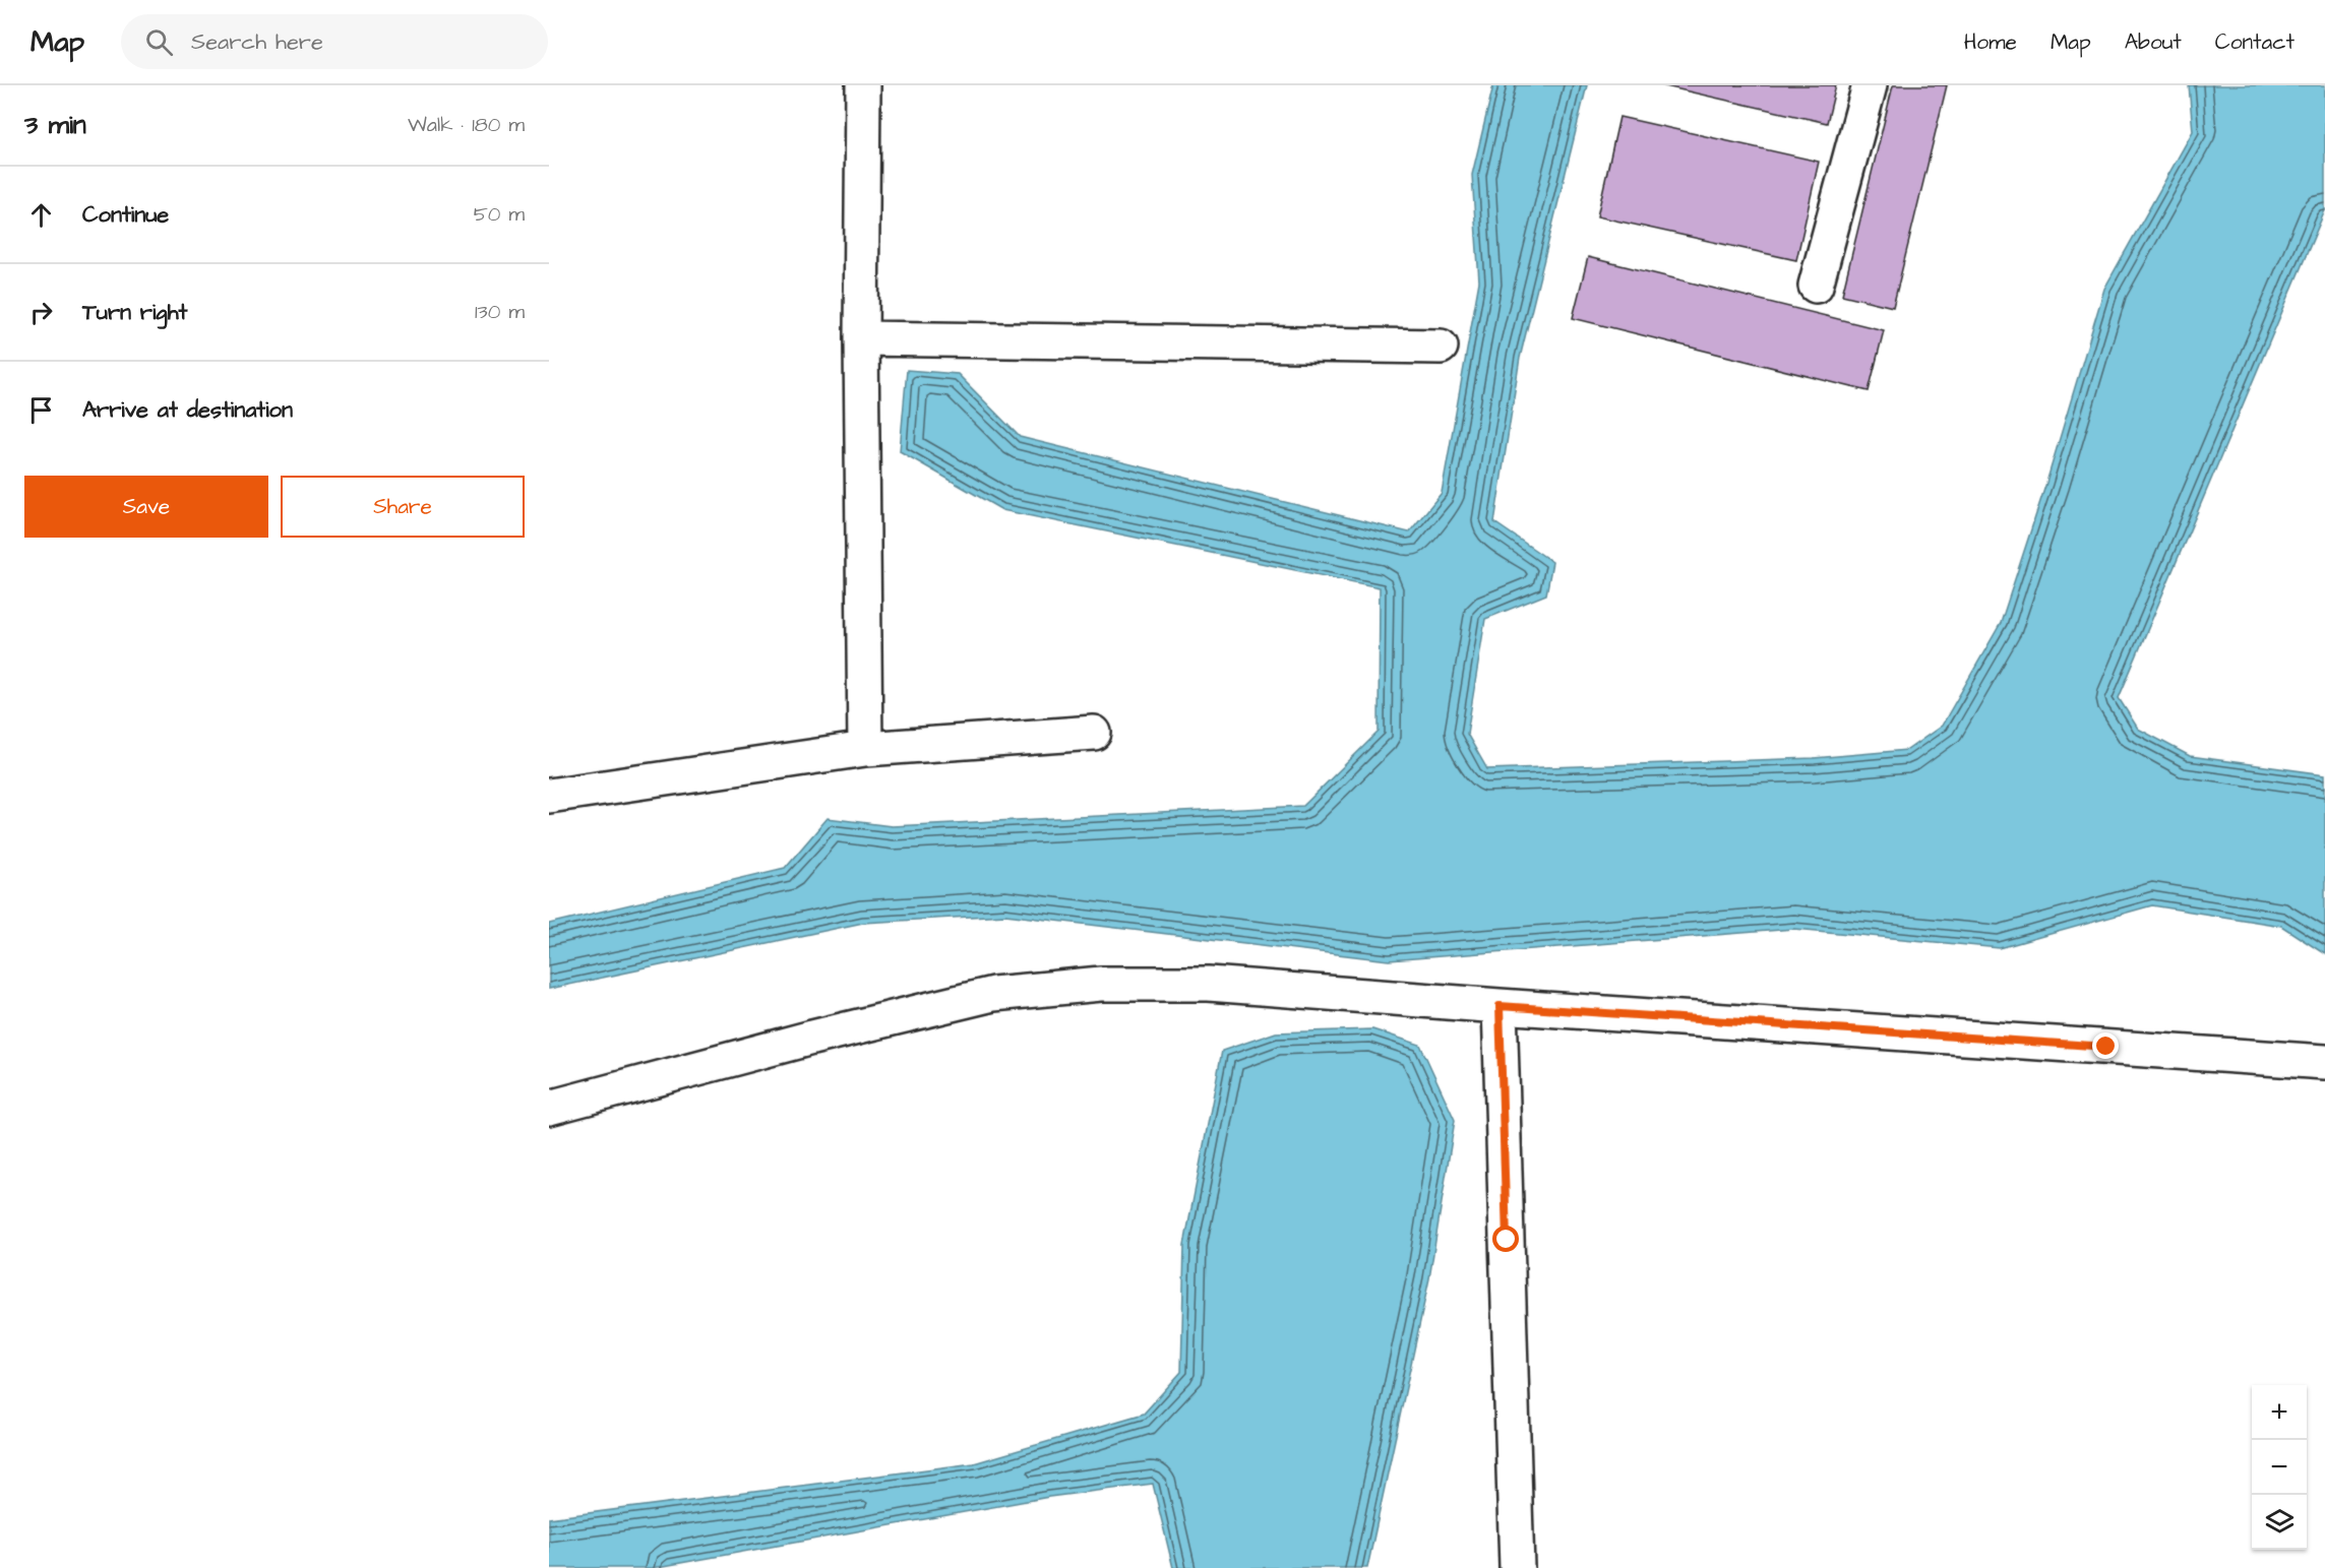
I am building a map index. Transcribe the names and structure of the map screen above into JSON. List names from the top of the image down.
{
  "page": {
    "header": "Map",
    "search": "Search here",
    "nav": [
      "Home",
      "Map",
      "About",
      "Contact"
    ],
    "heading": ["3 min", "Walk · 180 m"],
    "list": [
      ["Continue", "50 m"],
      ["Turn right", "130 m"],
      "Arrive at destination"
    ],
    "buttons": ["Save", "Share"],
    "map_buttons": ["+", "−"]
  }
}
